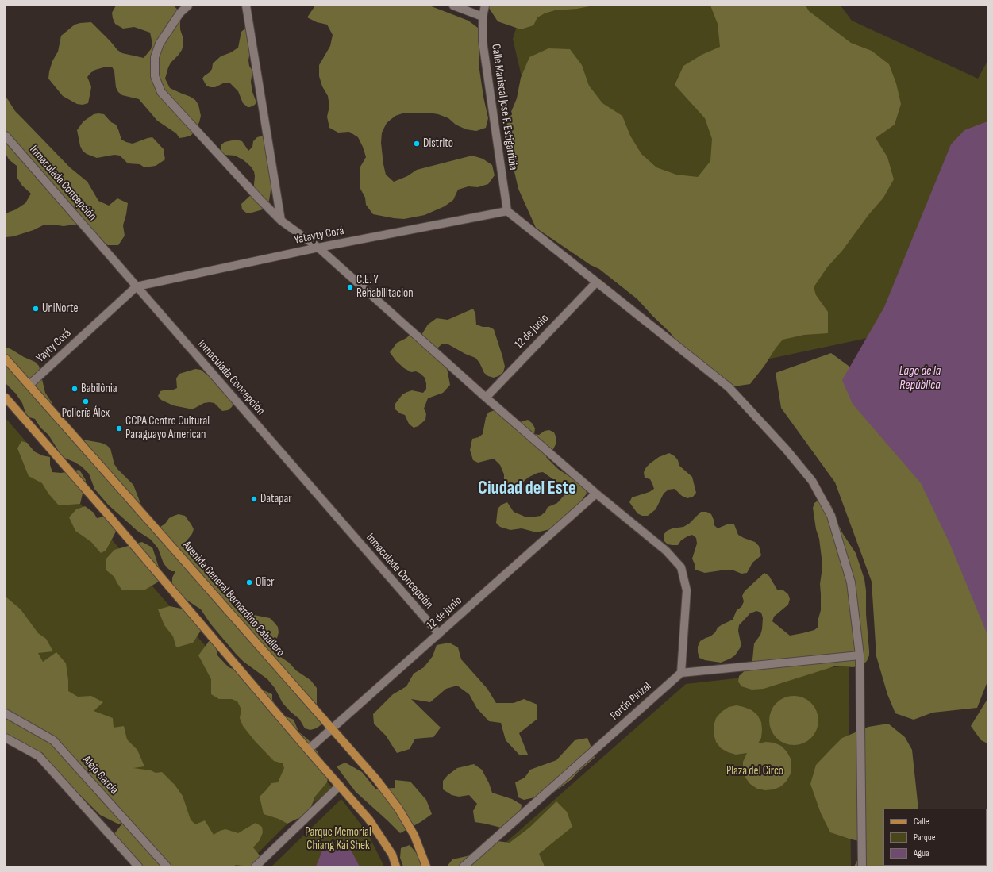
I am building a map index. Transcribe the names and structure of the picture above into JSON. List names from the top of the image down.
{
  "streets": {
    "main road": ["Avenida General Bernardino Caballero"],
    "street": [
      "Calle Mariscal José F. Estigarribia",
      "Inmaculada Concepción",
      "Yatayty Corá",
      "12 de Junio",
      "Yayty Corá",
      "Fortín Pirizal",
      "Alejo García"
    ]
  },
  "crossings": [
    ["Calle Mariscal José F. Estigarribia", "Yatayty Corá"],
    ["Inmaculada Concepción", "Yatayty Corá"],
    ["Inmaculada Concepción", "12 de Junio"],
    ["Inmaculada Concepción", "Yayty Corá"],
    ["Yatayty Corá", "Yayty Corá"],
    ["12 de Junio", "Avenida General Bernardino Caballero"],
    ["Yayty Corá", "Avenida General Bernardino Caballero"]
  ],
  "districts": ["Ciudad del Este"],
  "water": ["Lago de la República"],
  "parks": ["Plaza del Circo", "Parque Memorial Chiang Kai Shek"],
  "places": [
    "Distrito",
    "C.E. Y Rehabilitacion",
    "UniNorte",
    "Babilônia",
    "Pollería Álex",
    "CCPA Centro Cultural Paraguayo American",
    "Datapar",
    "Olier"
  ],
  "legend": ["Calle", "Parque", "Agua"]
}
